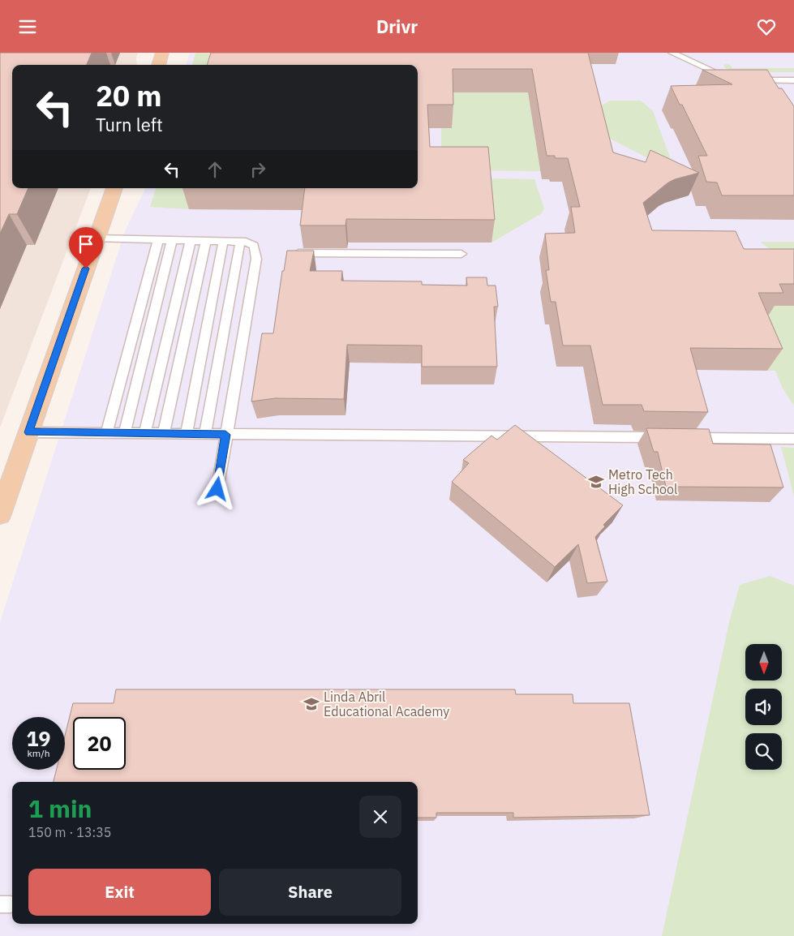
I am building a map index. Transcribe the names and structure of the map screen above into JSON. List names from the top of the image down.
{
  "places": {
    "school or university": ["Metro Tech High School", "Linda Abril Educational Academy"]
  },
  "north": "bottom",
  "page": {
    "header": "Drivr",
    "turn": ["20 m", "Turn left"],
    "speed": "19 km/h",
    "limit": "20",
    "heading": ["1 min", "150 m · 13:35"],
    "buttons": ["Exit", "Share"]
  }
}
